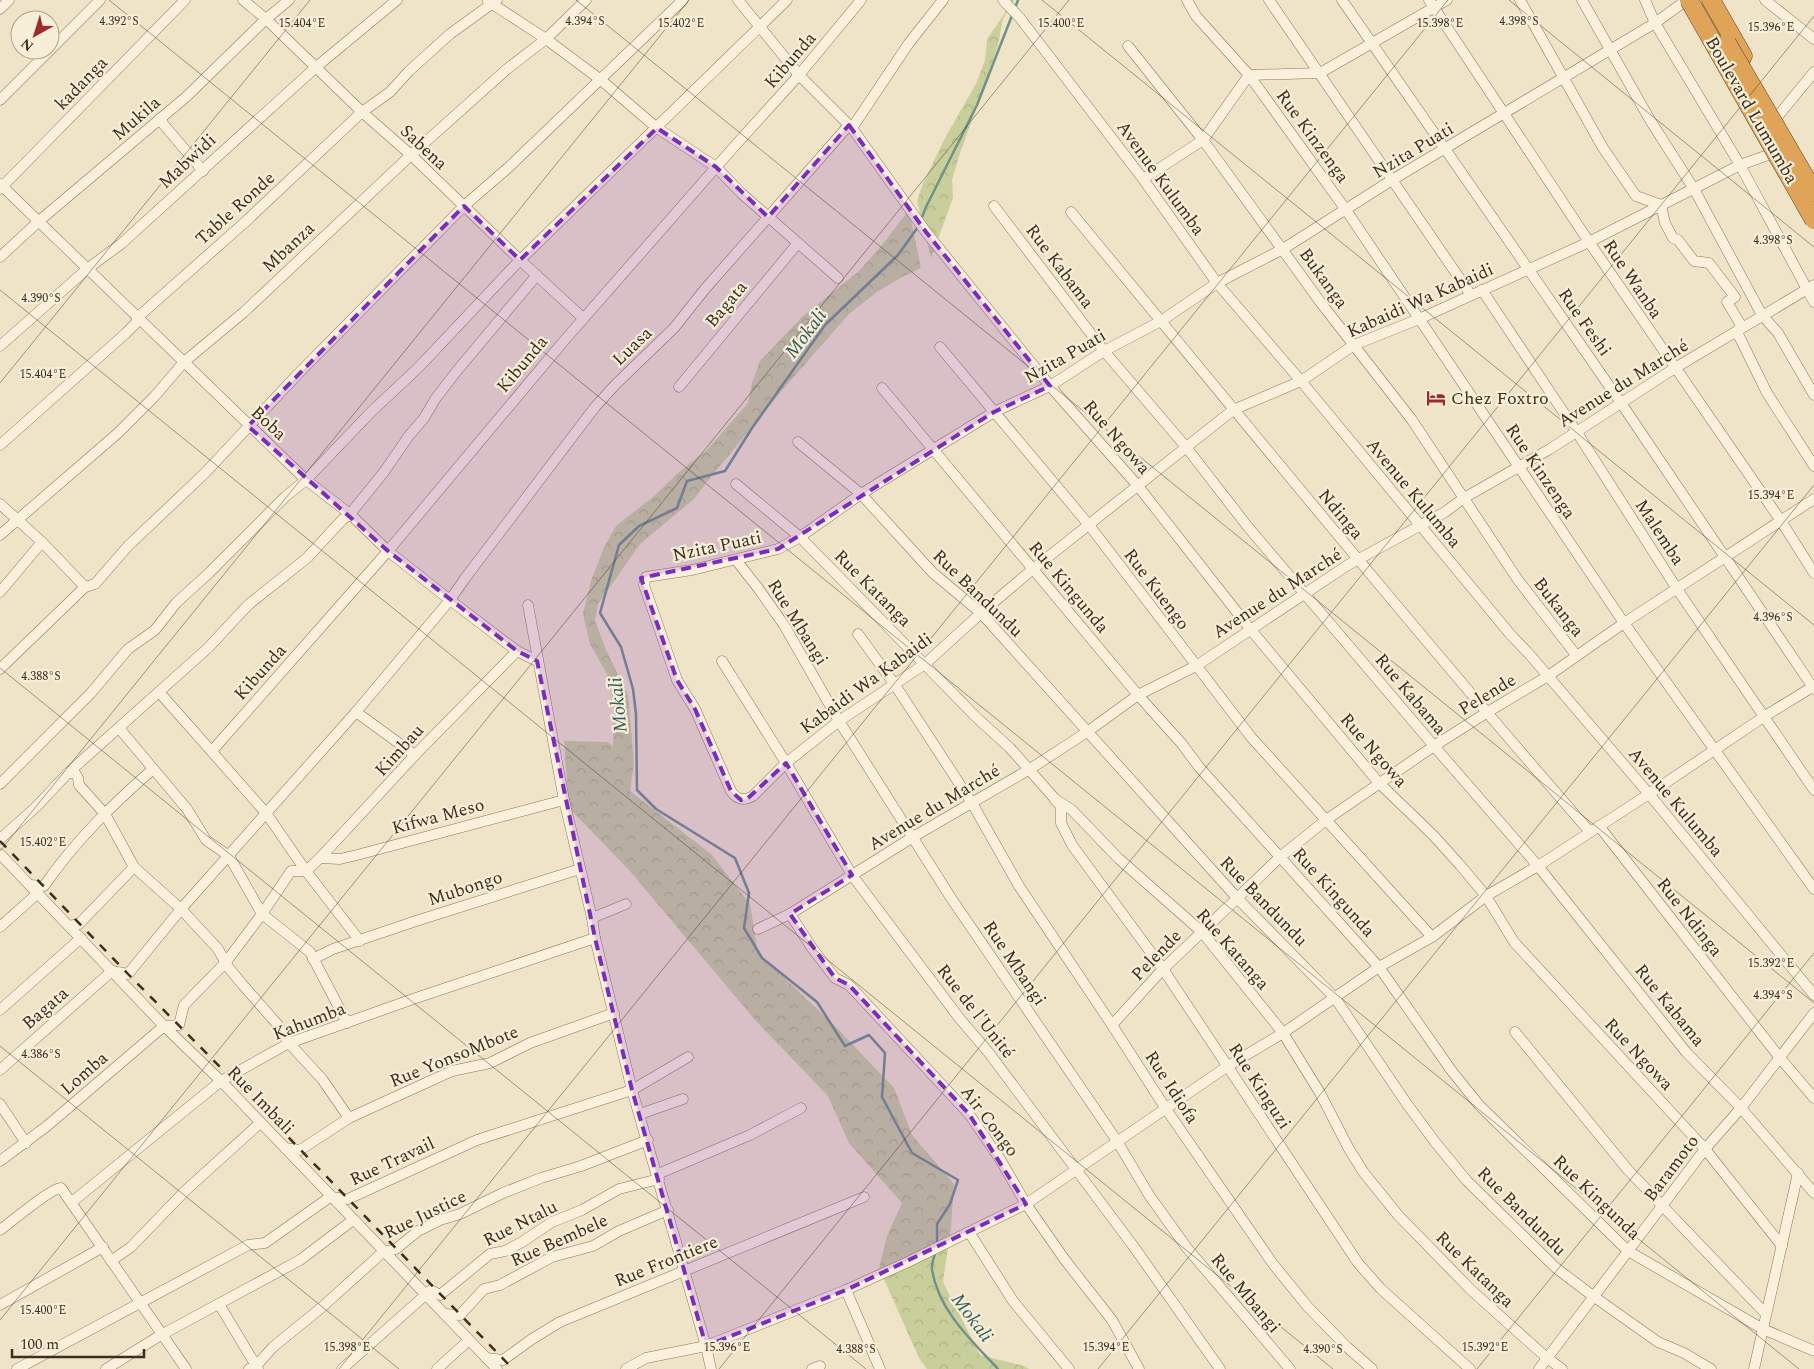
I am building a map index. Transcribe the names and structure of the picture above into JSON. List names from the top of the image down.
{
  "streets": {
    "highway": ["Boulevard Lumumba"],
    "street": [
      "Kibunda",
      "kadanga",
      "Mukila",
      "Rue Kinzenga",
      "Sabena",
      "Nzita Puati",
      "Mabwidi",
      "Avenue Kulumba",
      "Table Ronde",
      "Mbanza",
      "Rue Kabama",
      "Bukanga",
      "Rue Wanba",
      "Kabaidi Wa Kabaidi",
      "Bagata",
      "Rue Feshi",
      "Luasa",
      "Avenue du Marché",
      "Boba",
      "Rue Ngowa",
      "Ndinga",
      "Malemba",
      "Rue Kingunda",
      "Rue Katanga",
      "Rue Kuengo",
      "Rue Bandundu",
      "Rue Mbangi",
      "Pelende",
      "Kimbau",
      "Kifwa Meso",
      "Mubongo",
      "Rue Ndinga",
      "Rue de l'Unité",
      "Kahumba",
      "Rue YonsoMbote",
      "Lomba",
      "Rue Kinguzi",
      "Rue Idiofa",
      "Rue Imbali",
      "Air Congo",
      "Rue Travail",
      "Baramoto",
      "Rue Justice",
      "Rue Ntalu",
      "Rue Bembele",
      "Rue Frontiere"
    ]
  },
  "crossings": [
    ["Kibunda", "Sabena"],
    ["Kibunda", "Boba"],
    ["Kibunda", "Rue Ngowa"],
    ["kadanga", "Boba"],
    ["Boulevard Lumumba", "Nzita Puati"],
    ["Mukila", "Sabena"],
    ["Mukila", "Boba"],
    ["Rue Kinzenga", "Nzita Puati"],
    ["Rue Kinzenga", "Kabaidi Wa Kabaidi"],
    ["Rue Kinzenga", "Avenue du Marché"],
    ["Rue Kinzenga", "Pelende"],
    ["Sabena", "Mabwidi"],
    ["Sabena", "Table Ronde"],
    ["Sabena", "Mbanza"],
    ["Nzita Puati", "Avenue Kulumba"],
    ["Nzita Puati", "Rue Kabama"],
    ["Nzita Puati", "Bukanga"],
    ["Nzita Puati", "Rue Wanba"],
    ["Nzita Puati", "Kabaidi Wa Kabaidi"],
    ["Nzita Puati", "Rue Feshi"],
    ["Nzita Puati", "Rue Ngowa"],
    ["Nzita Puati", "Ndinga"],
    ["Nzita Puati", "Rue Kingunda"],
    ["Nzita Puati", "Rue Katanga"],
    ["Nzita Puati", "Rue Kuengo"],
    ["Nzita Puati", "Rue Bandundu"],
    ["Nzita Puati", "Rue Mbangi"],
    ["Mabwidi", "Boba"],
    ["Avenue Kulumba", "Kabaidi Wa Kabaidi"],
    ["Avenue Kulumba", "Avenue du Marché"],
    ["Avenue Kulumba", "Pelende"],
    ["Table Ronde", "Boba"],
    ["Mbanza", "Boba"],
    ["Rue Kabama", "Kabaidi Wa Kabaidi"],
    ["Rue Kabama", "Avenue du Marché"],
    ["Rue Kabama", "Pelende"],
    ["Rue Kabama", "Baramoto"],
    ["Bukanga", "Kabaidi Wa Kabaidi"],
    ["Bukanga", "Avenue du Marché"],
    ["Bukanga", "Pelende"],
    ["Rue Wanba", "Kabaidi Wa Kabaidi"],
    ["Rue Wanba", "Avenue du Marché"],
    ["Rue Wanba", "Pelende"],
    ["Kabaidi Wa Kabaidi", "Rue Feshi"],
    ["Kabaidi Wa Kabaidi", "Rue Ngowa"],
    ["Kabaidi Wa Kabaidi", "Ndinga"],
    ["Kabaidi Wa Kabaidi", "Malemba"],
    ["Kabaidi Wa Kabaidi", "Rue Kingunda"],
    ["Kabaidi Wa Kabaidi", "Rue Katanga"],
    ["Kabaidi Wa Kabaidi", "Rue Kuengo"],
    ["Kabaidi Wa Kabaidi", "Rue Bandundu"],
    ["Kabaidi Wa Kabaidi", "Rue Mbangi"],
    ["Kabaidi Wa Kabaidi", "Rue de l'Unité"],
    ["Kabaidi Wa Kabaidi", "Rue Idiofa"],
    ["Bagata", "Luasa"],
    ["Bagata", "Rue Imbali"],
    ["Rue Feshi", "Avenue du Marché"],
    ["Rue Feshi", "Pelende"],
    ["Luasa", "Boba"],
    ["Luasa", "Rue Ngowa"],
    ["Luasa", "Rue Imbali"],
    ["Avenue du Marché", "Rue Ngowa"],
    ["Avenue du Marché", "Ndinga"],
    ["Avenue du Marché", "Malemba"],
    ["Avenue du Marché", "Rue Kingunda"],
    ["Avenue du Marché", "Rue Katanga"],
    ["Avenue du Marché", "Rue Kuengo"],
    ["Avenue du Marché", "Rue Bandundu"],
    ["Avenue du Marché", "Rue Mbangi"],
    ["Avenue du Marché", "Rue de l'Unité"],
    ["Avenue du Marché", "Rue Idiofa"],
    ["Avenue du Marché", "Air Congo"],
    ["Boba", "Kimbau"],
    ["Rue Ngowa", "Pelende"],
    ["Rue Ngowa", "Baramoto"],
    ["Ndinga", "Pelende"],
    ["Ndinga", "Rue Ndinga"],
    ["Malemba", "Pelende"],
    ["Rue Kingunda", "Pelende"],
    ["Rue Kingunda", "Baramoto"],
    ["Rue Katanga", "Pelende"],
    ["Rue Katanga", "Rue Kinguzi"],
    ["Rue Katanga", "Baramoto"],
    ["Rue Kuengo", "Pelende"],
    ["Rue Bandundu", "Pelende"],
    ["Rue Bandundu", "Baramoto"],
    ["Pelende", "Rue Kinguzi"],
    ["Pelende", "Rue Idiofa"],
    ["Kimbau", "Kifwa Meso"],
    ["Rue Ndinga", "Baramoto"],
    ["Kahumba", "Rue Imbali"],
    ["Rue YonsoMbote", "Rue Imbali"],
    ["Lomba", "Rue Imbali"],
    ["Rue Imbali", "Rue Travail"],
    ["Rue Imbali", "Rue Justice"],
    ["Rue Imbali", "Rue Ntalu"],
    ["Rue Imbali", "Rue Bembele"],
    ["Rue Imbali", "Rue Frontiere"]
  ],
  "water": ["Mokali"],
  "places": {
    "hotel": ["Chez Foxtro"]
  },
  "scale_bar": "100 m",
  "north": "bottom left",
  "coordinates": [
    "4.392°S",
    "4.394°S",
    "4.398°S",
    "15.404°E",
    "15.402°E",
    "15.400°E",
    "15.398°E",
    "15.396°E",
    "4.390°S",
    "15.394°E",
    "4.396°S",
    "4.388°S",
    "15.392°E",
    "4.386°S"
  ]
}
